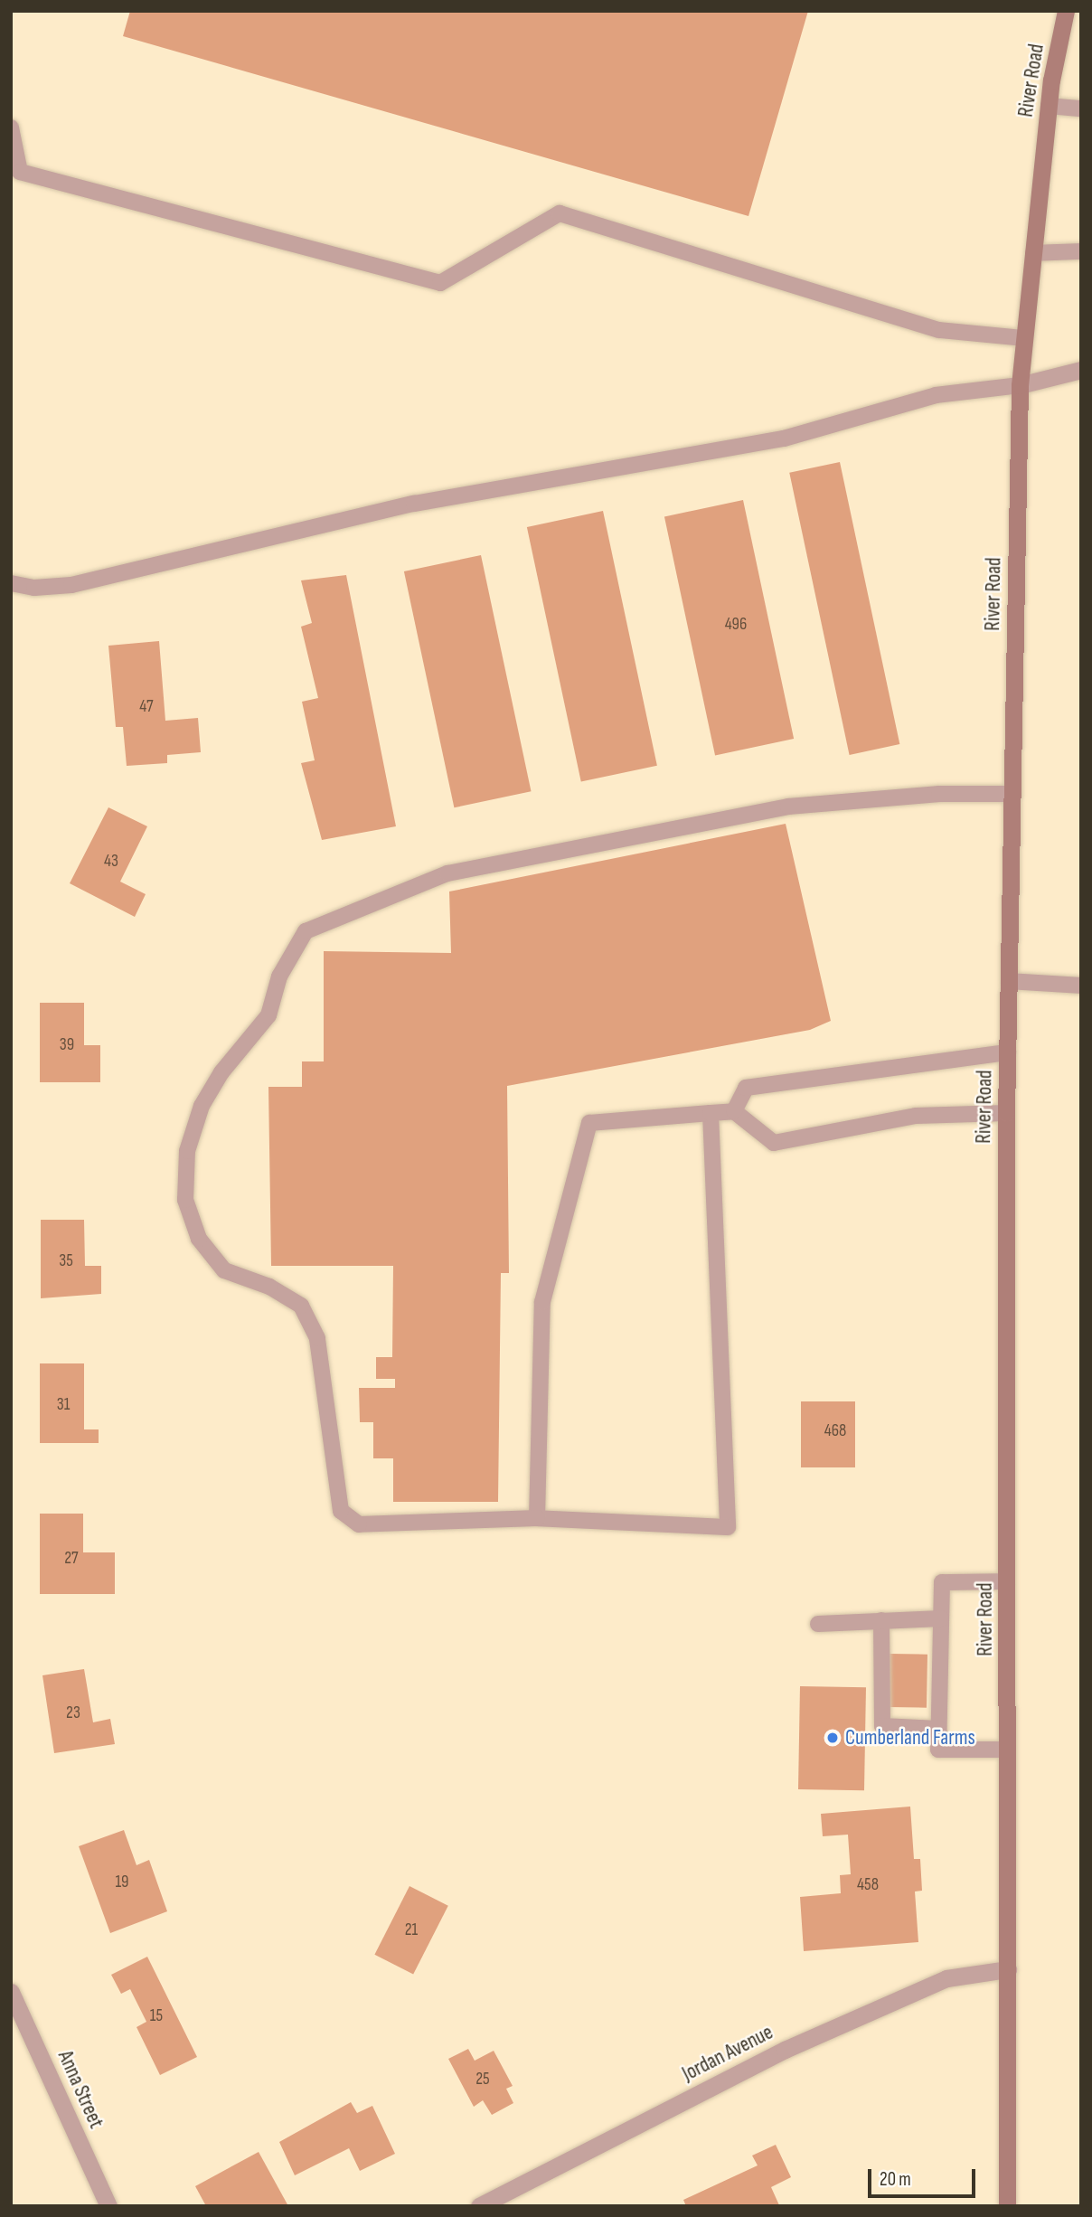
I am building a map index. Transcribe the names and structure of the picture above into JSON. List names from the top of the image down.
{
  "streets": {
    "main road": ["River Road"],
    "street": ["Jordan Avenue", "Anna Street"]
  },
  "crossings": [
    ["River Road", "Jordan Avenue"]
  ],
  "places": ["Cumberland Farms"],
  "house_numbers": [
    "496",
    "47",
    "43",
    "39",
    "35",
    "31",
    "468",
    "27",
    "23",
    "19",
    "458",
    "21",
    "15",
    "25"
  ],
  "scale_bar": "20 m"
}
